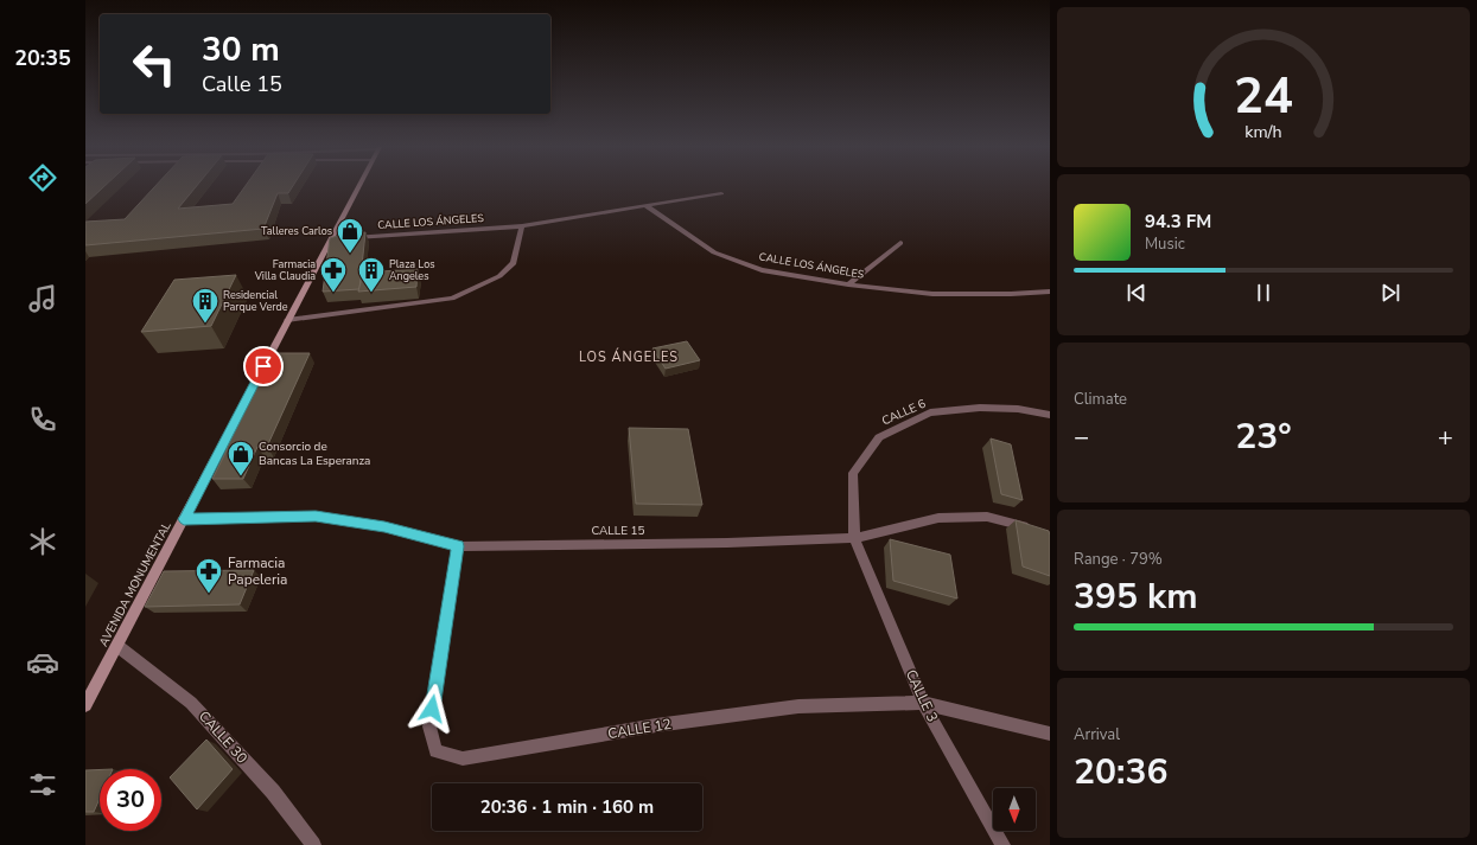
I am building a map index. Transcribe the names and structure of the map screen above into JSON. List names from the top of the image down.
{
  "streets": {
    "main road": ["AVENIDA MONUMENTAL"],
    "street": [
      "CALLE LOS ÁNGELES",
      "CALLE 6",
      "CALLE 15",
      "CALLE 3",
      "CALLE 12",
      "CALLE 30"
    ]
  },
  "crossings": [
    ["CALLE 6", "CALLE 15"],
    ["CALLE 6", "CALLE 3"],
    ["CALLE 15", "AVENIDA MONUMENTAL"],
    ["CALLE 15", "CALLE 3"],
    ["CALLE 15", "CALLE 12"],
    ["AVENIDA MONUMENTAL", "CALLE 30"],
    ["CALLE 3", "CALLE 12"]
  ],
  "districts": ["LOS ÁNGELES"],
  "places": {
    "shop": ["Talleres Carlos", "Consorcio de Bancas La Esperanza"],
    "pharmacy": ["Farmacia Villa Claudia", "Farmacia Papeleria"],
    "building": ["Plaza Los Angeles", "Residencial Parque Verde"]
  },
  "north": "bottom",
  "page": {
    "tabs": "20:35",
    "turn": ["30 m", "Calle 15"],
    "song": ["94.3 FM", "Music"],
    "tile": [
      "Climate",
      ["Range · 79%", "395 km"],
      ["Arrival", "20:36"]
    ],
    "heat": ["−", "23°", "+"],
    "limit": "30",
    "trip": "20:36 · 1 min · 160 m",
    "gauge": ["24", "km/h"]
  }
}
